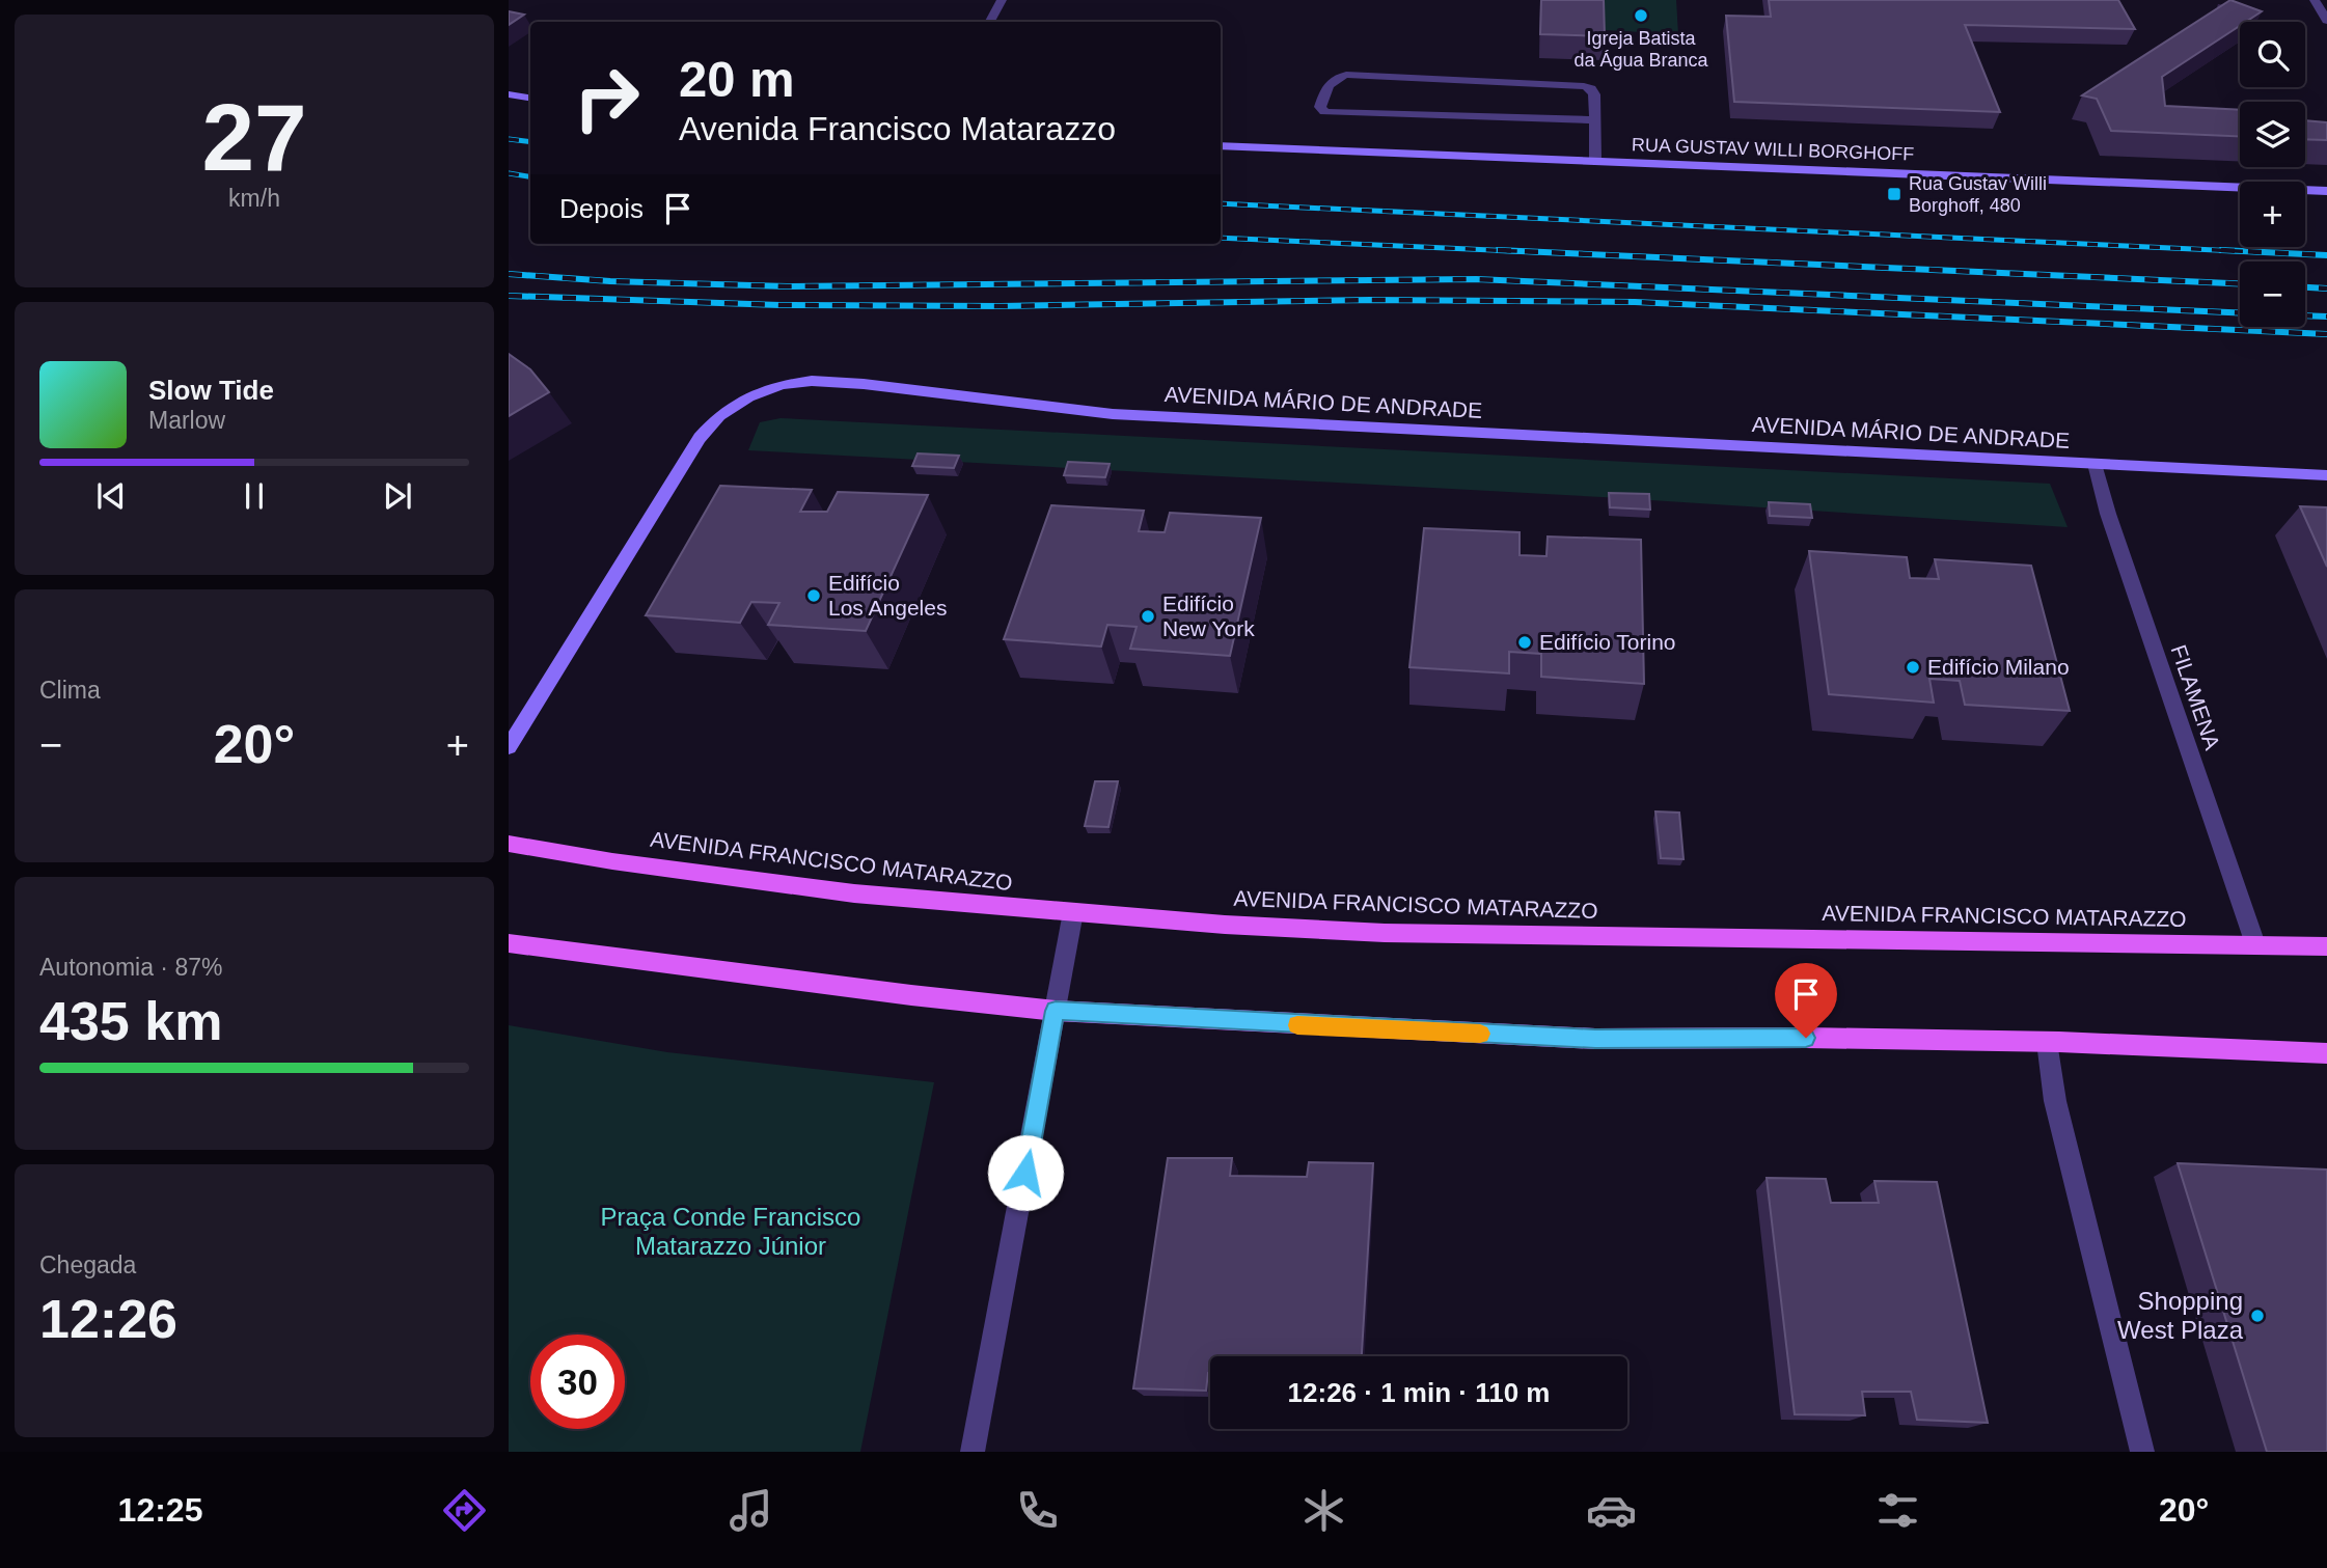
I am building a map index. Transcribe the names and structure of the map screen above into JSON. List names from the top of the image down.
{
  "streets": {
    "main road": ["AVENIDA FRANCISCO MATARAZZO"],
    "street": ["RUA GUSTAV WILLI BORGHOFF", "AVENIDA MÁRIO DE ANDRADE", "FILAMENA"]
  },
  "crossings": [
    ["AVENIDA MÁRIO DE ANDRADE", "FILAMENA"],
    ["FILAMENA", "AVENIDA FRANCISCO MATARAZZO"]
  ],
  "parks": ["Praça Conde Francisco Matarazzo Júnior"],
  "places": {
    "other": [
      "Igreja Batista da Água Branca",
      "Edifício Los Angeles",
      "Edifício New York",
      "Edifício Torino",
      "Edifício Milano",
      "Shopping West Plaza"
    ],
    "transit": ["Rua Gustav Willi Borghoff, 480"]
  },
  "page": {
    "tile": [
      ["27", "km/h"],
      "Clima",
      ["Autonomia · 87%", "435 km"],
      ["Chegada", "12:26"]
    ],
    "map_buttons": ["+", "−"],
    "turn": ["20 m", "Avenida Francisco Matarazzo"],
    "then": "Depois",
    "song": ["Slow Tide", "Marlow"],
    "heat": ["−", "20°", "+"],
    "limit": "30",
    "trip": "12:26 · 1 min · 110 m",
    "tabs": ["12:25", "20°"]
  }
}
